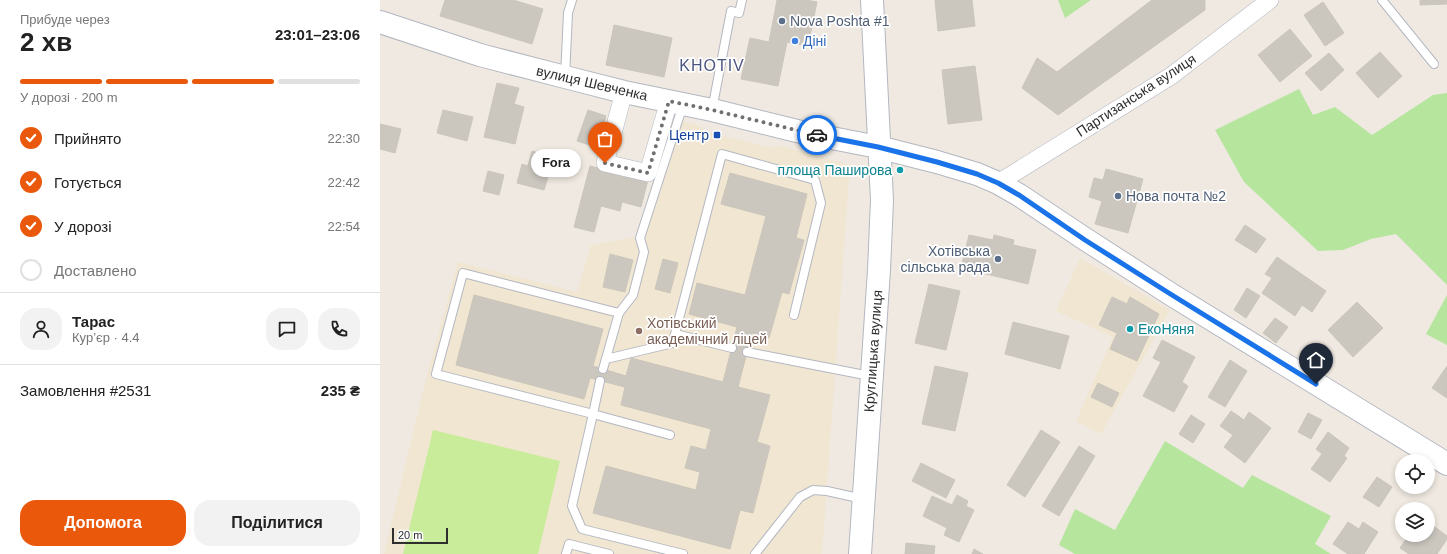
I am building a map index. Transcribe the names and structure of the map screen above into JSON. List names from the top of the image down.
{
  "streets": {
    "street": ["вулиця Шевченка", "Партизанська вулиця", "Круглицька вулиця"]
  },
  "crossings": [
    ["вулиця Шевченка", "Круглицька вулиця"]
  ],
  "districts": ["KHOTIV"],
  "places": {
    "other": [
      "Nova Poshta #1",
      "Діні",
      "Fora",
      "площа Паширова",
      "Нова почта №2",
      "Хотівська сільська рада",
      "ЕкоНяня",
      "Хотівський академічний ліцей"
    ],
    "transit": ["Центр"]
  },
  "scale_bar": "20 m",
  "page": {
    "heading": ["2 хв", "Прибуде через", "23:01–23:06"],
    "panel": [
      "Тарас",
      "Кур’єр · 4.4",
      "Замовлення #2531",
      "235 ₴"
    ],
    "bar": "У дорозі · 200 m",
    "list": [
      ["Прийнято", "22:30"],
      ["Готується", "22:42"],
      ["У дорозі", "22:54"],
      "Доставлено"
    ],
    "bubble": "Fora",
    "buttons": ["Допомога", "Поділитися"],
    "scale": "20 m"
  }
}
